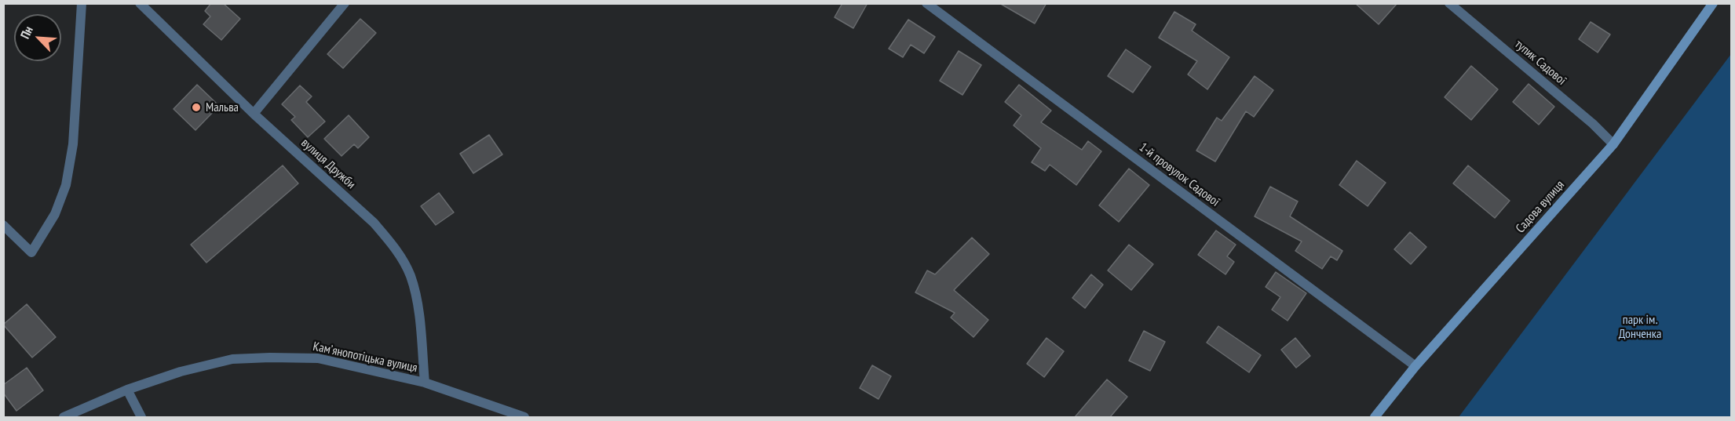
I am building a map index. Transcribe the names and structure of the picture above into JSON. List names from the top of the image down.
{
  "streets": {
    "main road": ["Садова вулиця"],
    "street": [
      "тупик Садової",
      "вулиця Дружби",
      "1-й провулок Садової",
      "Камʼянопотіцька вулиця"
    ]
  },
  "crossings": [
    ["тупик Садової", "Садова вулиця"],
    ["вулиця Дружби", "Камʼянопотіцька вулиця"],
    ["1-й провулок Садової", "Садова вулиця"]
  ],
  "parks": ["парк ім. Донченка"],
  "places": ["Мальва"],
  "north": "top left"
}
